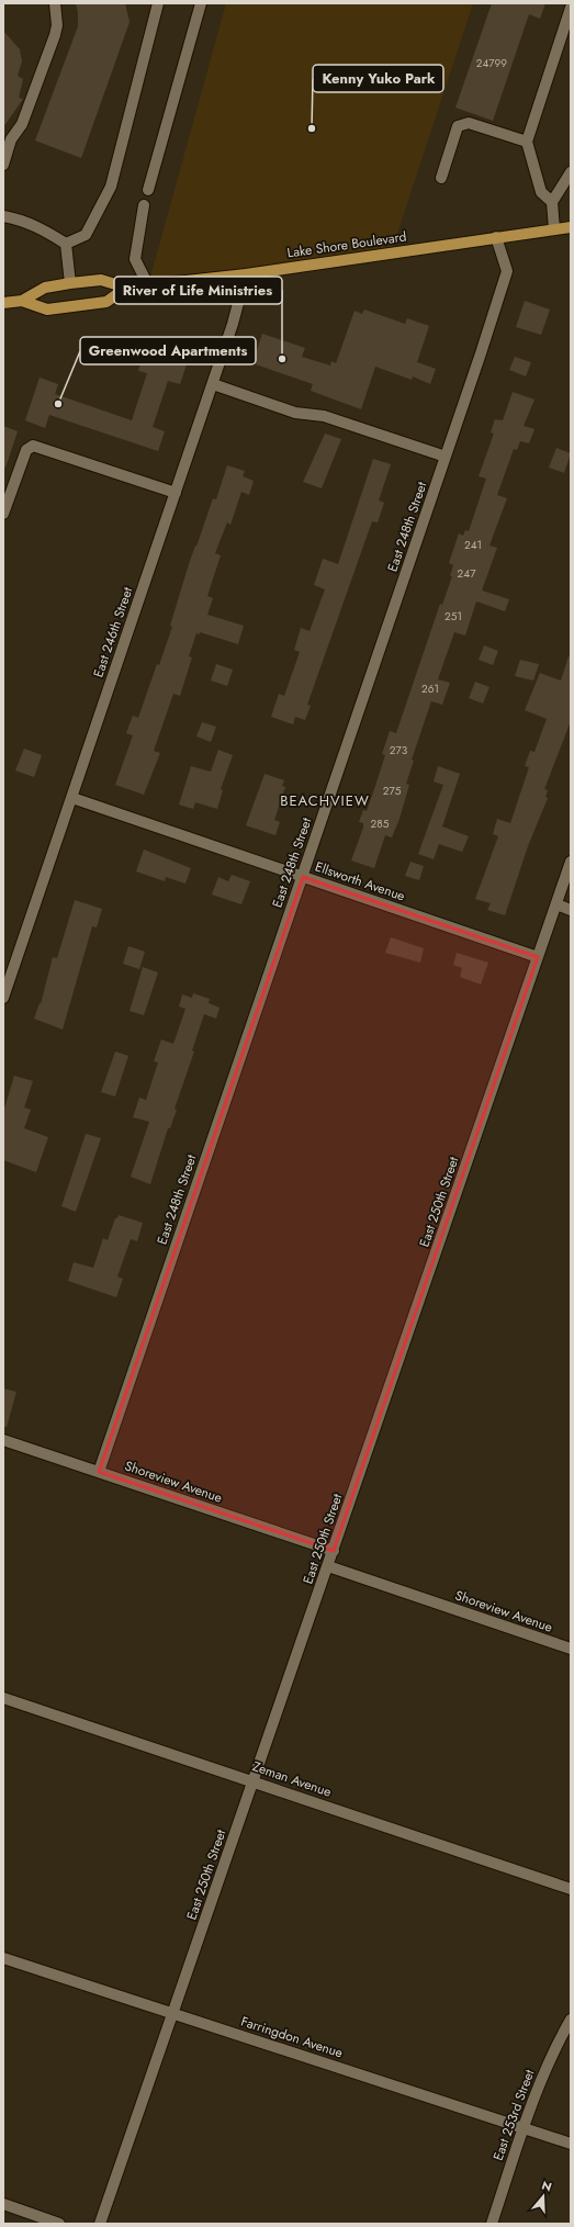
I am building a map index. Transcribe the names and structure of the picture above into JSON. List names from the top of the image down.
{
  "streets": {
    "main road": ["Lake Shore Boulevard"],
    "street": [
      "East 248th Street",
      "East 246th Street",
      "Ellsworth Avenue",
      "East 250th Street",
      "Shoreview Avenue",
      "Zeman Avenue",
      "Farringdon Avenue",
      "East 253rd Street"
    ]
  },
  "crossings": [
    ["Lake Shore Boulevard", "East 248th Street"],
    ["Lake Shore Boulevard", "East 246th Street"],
    ["East 248th Street", "Ellsworth Avenue"],
    ["East 248th Street", "Shoreview Avenue"],
    ["East 246th Street", "Ellsworth Avenue"],
    ["Ellsworth Avenue", "East 250th Street"],
    ["East 250th Street", "Shoreview Avenue"],
    ["East 250th Street", "Zeman Avenue"],
    ["East 250th Street", "Farringdon Avenue"],
    ["Farringdon Avenue", "East 253rd Street"]
  ],
  "districts": ["BEACHVIEW"],
  "places": ["Kenny Yuko Park", "River of Life Ministries", "Greenwood Apartments"],
  "house_numbers": [
    "24799",
    "241",
    "247",
    "251",
    "261",
    "273",
    "275",
    "285"
  ],
  "north": "top"
}
